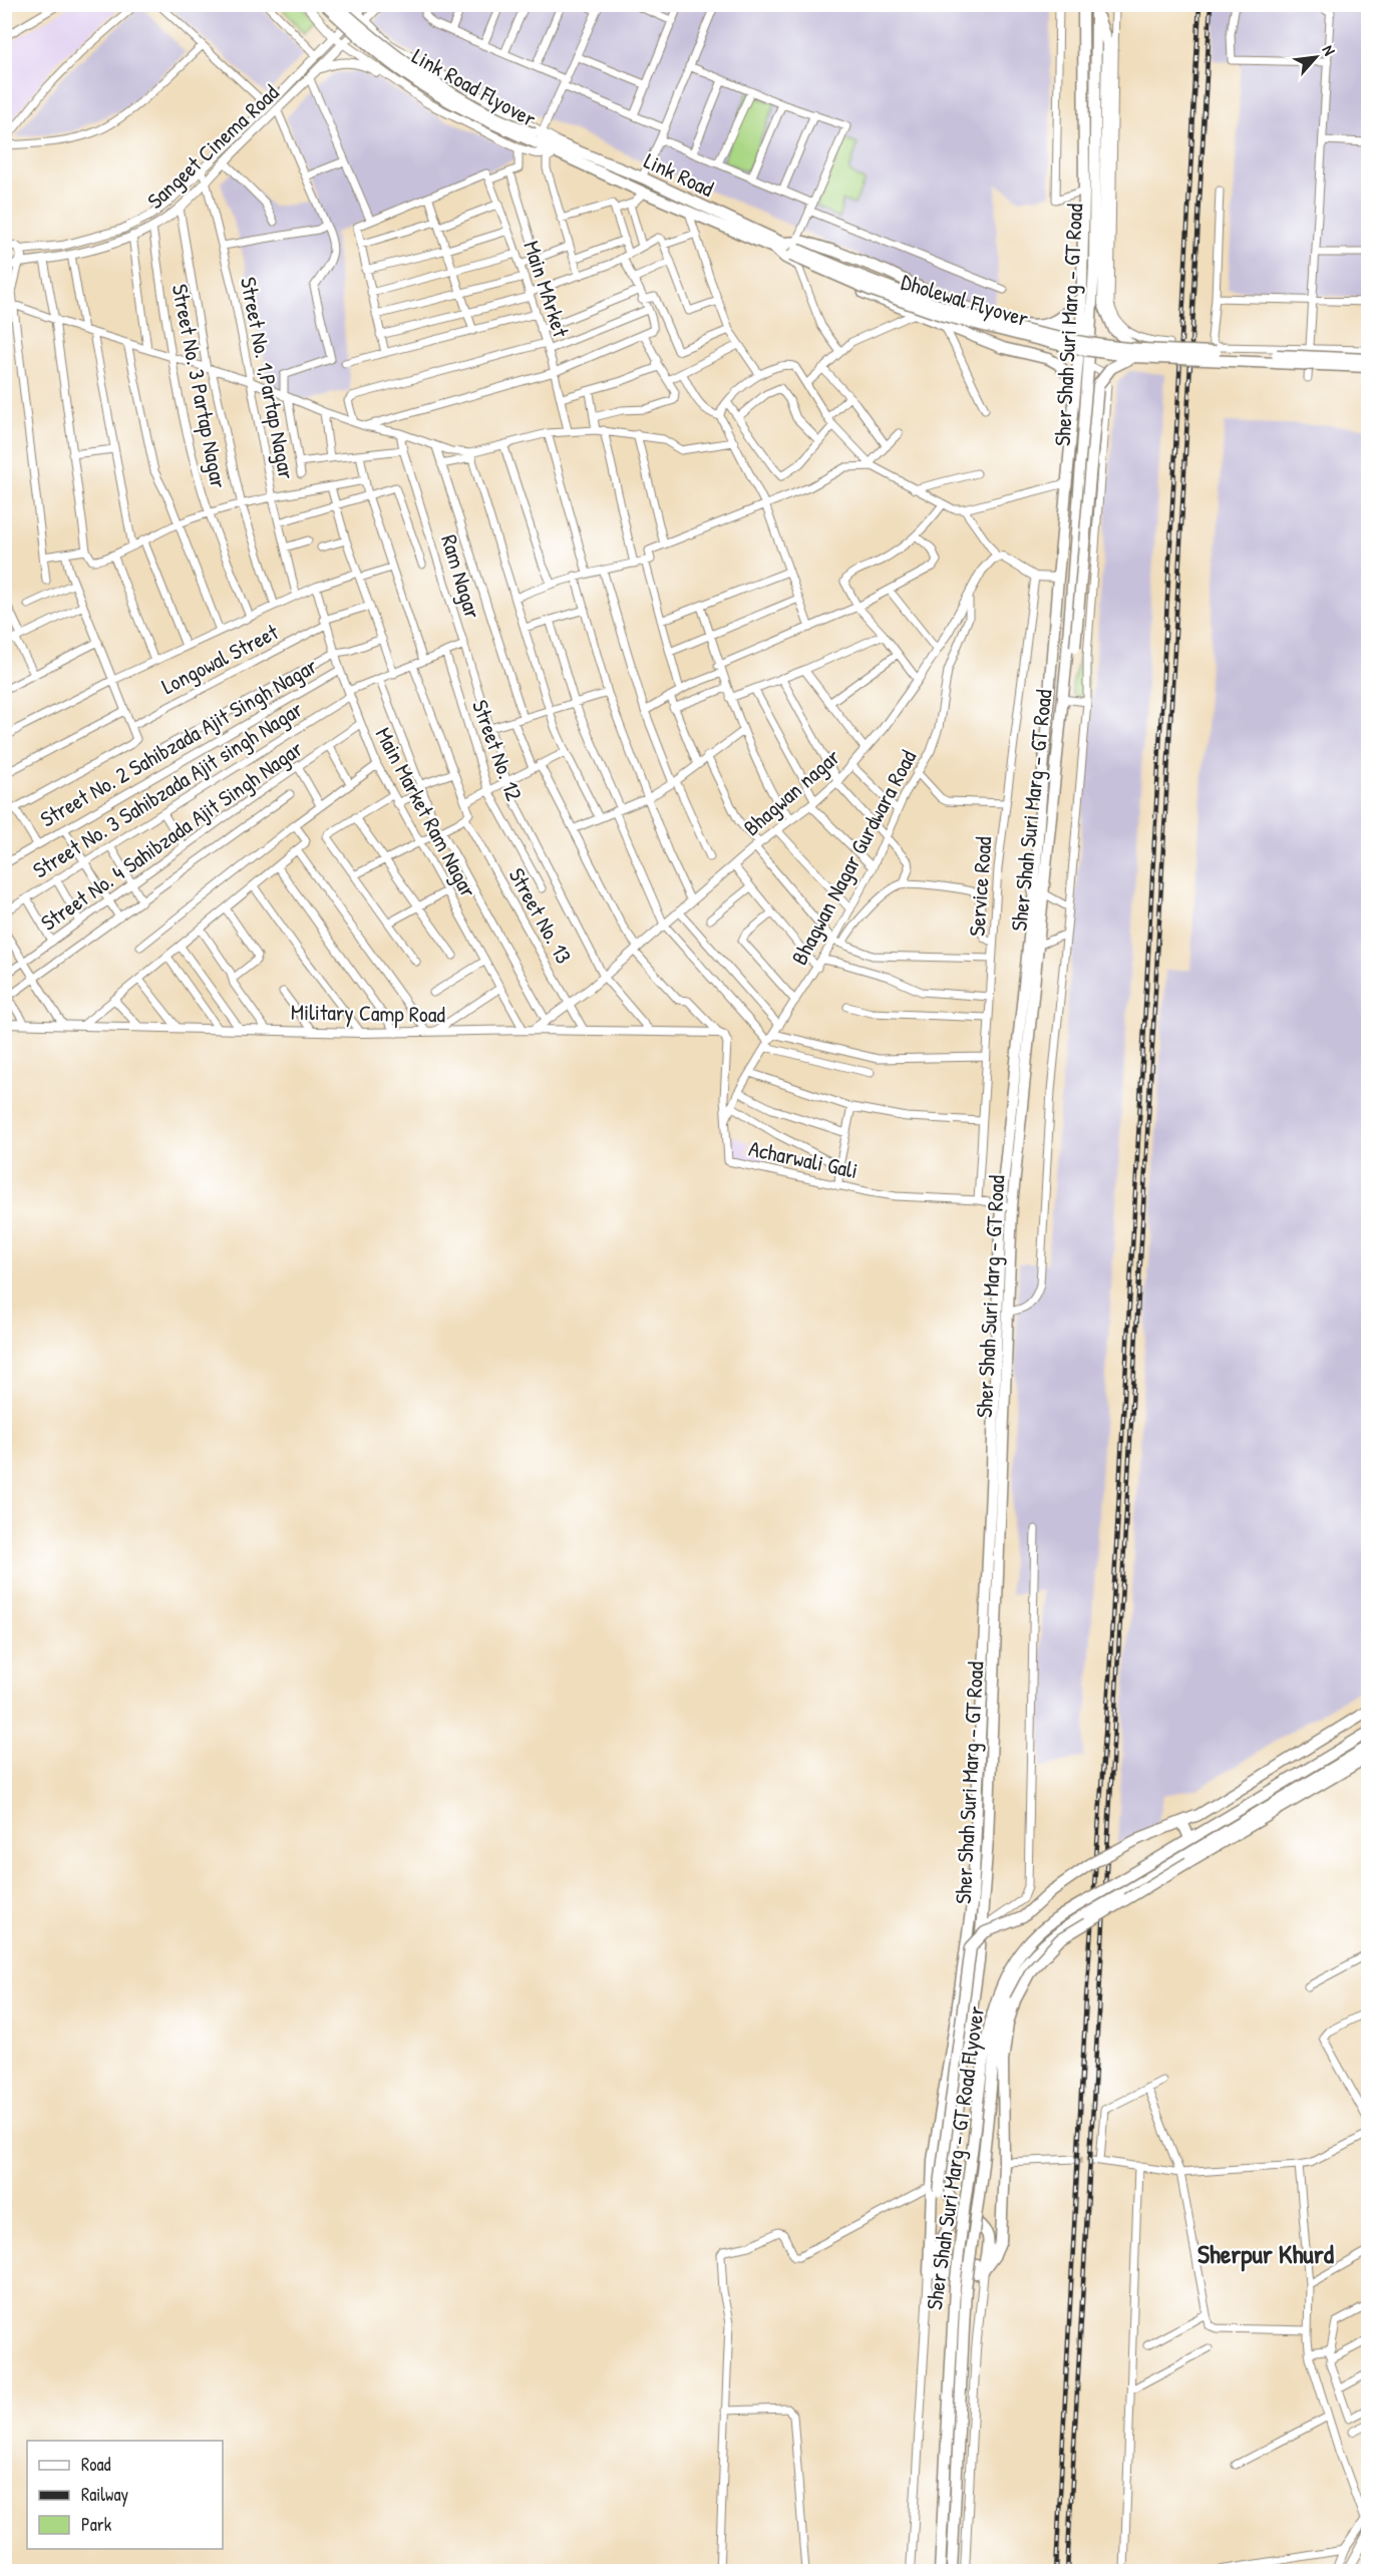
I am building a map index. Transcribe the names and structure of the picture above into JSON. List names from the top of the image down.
{
  "streets": {
    "main road": [
      "Link Road Flyover",
      "Link Road",
      "Dholewal Flyover",
      "Sher Shah Suri Marg - GT Road",
      "Sher Shah Suri Marg - GT Road Flyover"
    ],
    "street": [
      "Sangeet Cinema Road",
      "Main MArket",
      "Street No. 1,Partap Nagar",
      "Street No. 3 Partap Nagar",
      "Ram Nagar",
      "Longowal Street",
      "Street No. 2 Sahibzada Ajit Singh Nagar",
      "Street No. 12",
      "Street No. 3 Sahibzada Ajit singh Nagar",
      "Bhagwan nagar",
      "Main Market Ram Nagar",
      "Street No. 4 Sahibzada Ajit Singh Nagar",
      "Bhagwan Nagar Gurdwara Road",
      "Service Road",
      "Street No. 13",
      "Military Camp Road",
      "Acharwali Gali"
    ]
  },
  "crossings": [
    ["Link Road Flyover", "Link Road"],
    ["Sangeet Cinema Road", "Street No. 1,Partap Nagar"],
    ["Sangeet Cinema Road", "Street No. 3 Partap Nagar"],
    ["Link Road", "Dholewal Flyover"],
    ["Sher Shah Suri Marg - GT Road", "Acharwali Gali"],
    ["Sher Shah Suri Marg - GT Road", "Sher Shah Suri Marg - GT Road Flyover"],
    ["Ram Nagar", "Street No. 12"],
    ["Ram Nagar", "Street No. 3 Sahibzada Ajit singh Nagar"],
    ["Ram Nagar", "Main Market Ram Nagar"],
    ["Longowal Street", "Main Market Ram Nagar"],
    ["Street No. 2 Sahibzada Ajit Singh Nagar", "Main Market Ram Nagar"],
    ["Street No. 3 Sahibzada Ajit singh Nagar", "Main Market Ram Nagar"],
    ["Bhagwan nagar", "Bhagwan Nagar Gurdwara Road"],
    ["Bhagwan nagar", "Street No. 13"],
    ["Bhagwan nagar", "Military Camp Road"],
    ["Main Market Ram Nagar", "Street No. 4 Sahibzada Ajit Singh Nagar"],
    ["Main Market Ram Nagar", "Military Camp Road"],
    ["Bhagwan Nagar Gurdwara Road", "Acharwali Gali"],
    ["Service Road", "Acharwali Gali"],
    ["Street No. 13", "Military Camp Road"]
  ],
  "districts": ["Sherpur Khurd"],
  "legend": ["Road", "Railway", "Park"],
  "north": "top right"
}
